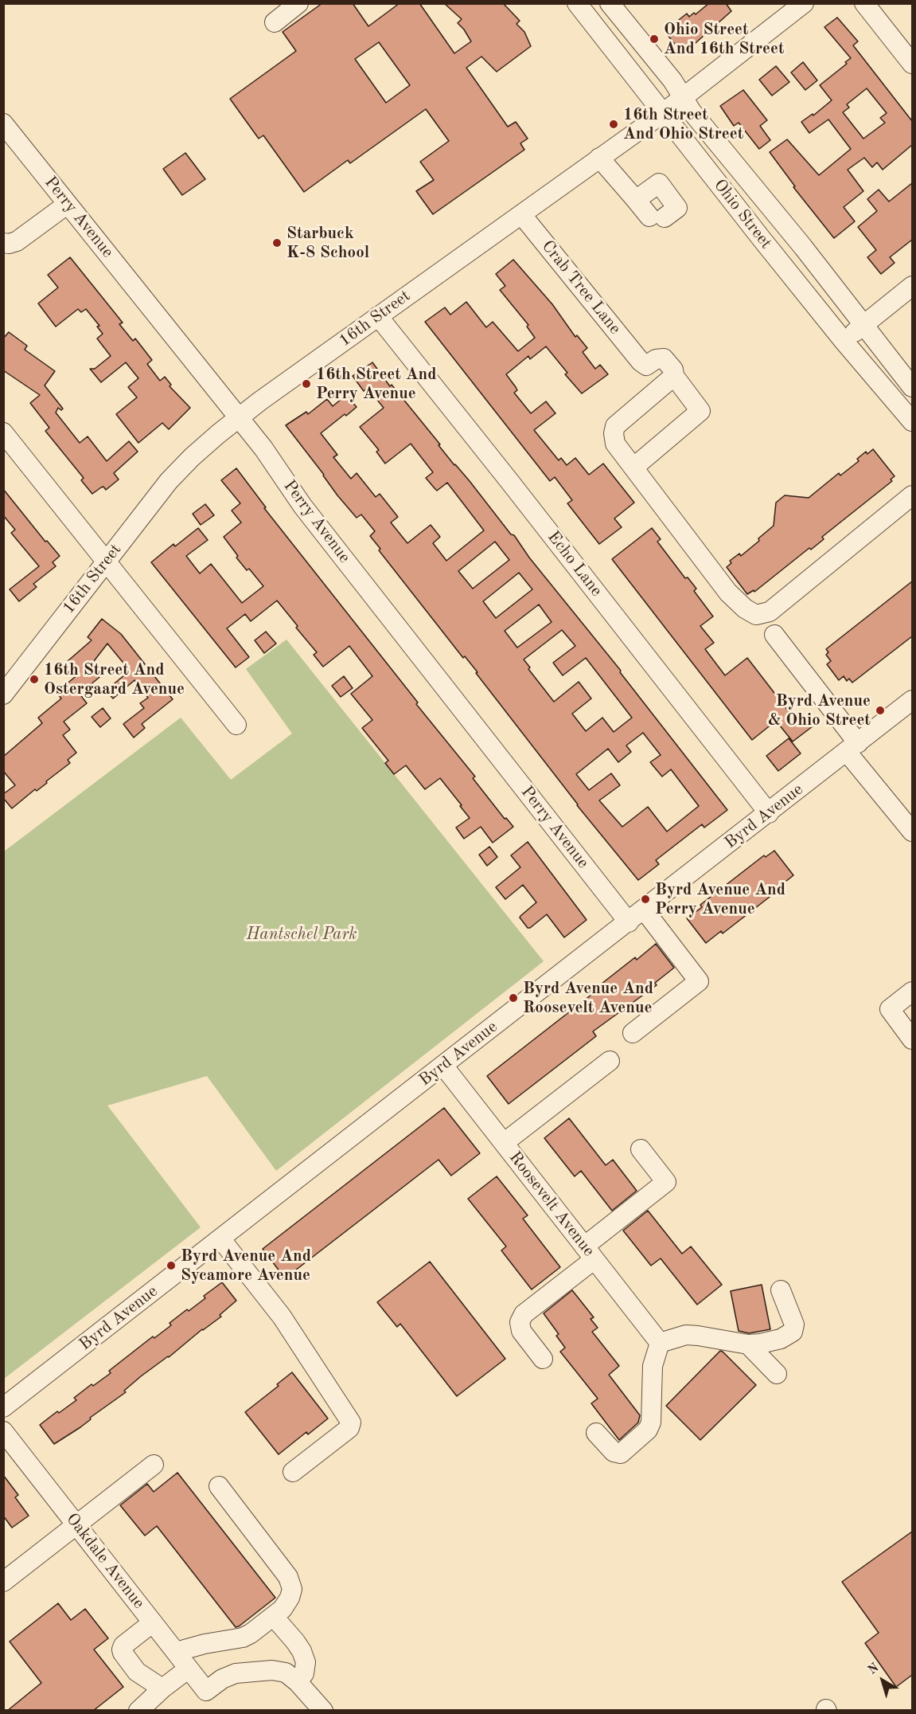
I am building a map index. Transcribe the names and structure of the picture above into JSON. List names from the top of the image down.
{
  "streets": {
    "street": [
      "Ohio Street",
      "Perry Avenue",
      "Crab Tree Lane",
      "16th Street",
      "Echo Lane",
      "Byrd Avenue",
      "Roosevelt Avenue",
      "Oakdale Avenue"
    ]
  },
  "crossings": [
    ["Ohio Street", "16th Street"],
    ["Perry Avenue", "16th Street"],
    ["Perry Avenue", "Byrd Avenue"],
    ["Crab Tree Lane", "16th Street"],
    ["16th Street", "Echo Lane"],
    ["Echo Lane", "Byrd Avenue"],
    ["Byrd Avenue", "Roosevelt Avenue"]
  ],
  "parks": ["Hantschel Park"],
  "places": [
    "Ohio Street And 16th Street",
    "16th Street And Ohio Street",
    "Starbuck K-8 School",
    "16th Street And Perry Avenue",
    "16th Street And Ostergaard Avenue",
    "Byrd Avenue & Ohio Street",
    "Byrd Avenue And Perry Avenue",
    "Byrd Avenue And Roosevelt Avenue",
    "Byrd Avenue And Sycamore Avenue"
  ],
  "north": "top left"
}
